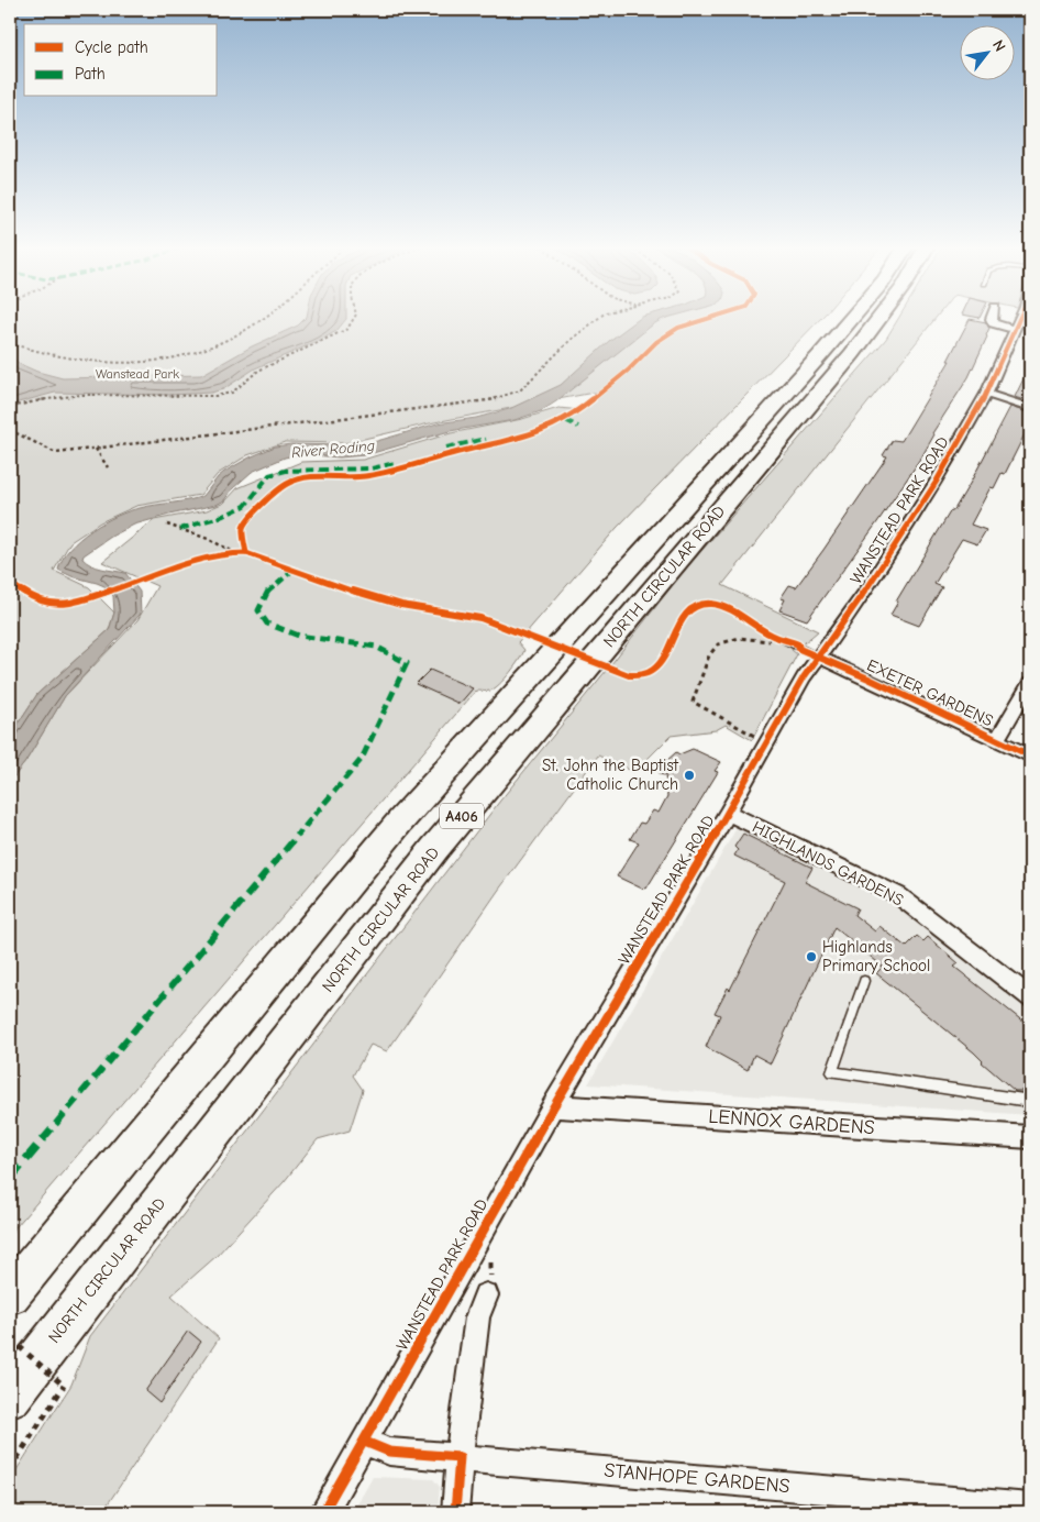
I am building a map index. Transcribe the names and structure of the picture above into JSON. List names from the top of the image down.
{
  "streets": {
    "highway": ["NORTH CIRCULAR ROAD", "A406"],
    "street": [
      "WANSTEAD PARK ROAD",
      "EXETER GARDENS",
      "HIGHLANDS GARDENS",
      "LENNOX GARDENS",
      "STANHOPE GARDENS"
    ]
  },
  "crossings": [
    ["WANSTEAD PARK ROAD", "EXETER GARDENS"],
    ["WANSTEAD PARK ROAD", "HIGHLANDS GARDENS"],
    ["WANSTEAD PARK ROAD", "LENNOX GARDENS"],
    ["WANSTEAD PARK ROAD", "STANHOPE GARDENS"]
  ],
  "water": ["River Roding"],
  "parks": ["Wanstead Park"],
  "places": ["St. John the Baptist Catholic Church", "Highlands Primary School"],
  "legend": ["Cycle path", "Path"],
  "north": "top right"
}
